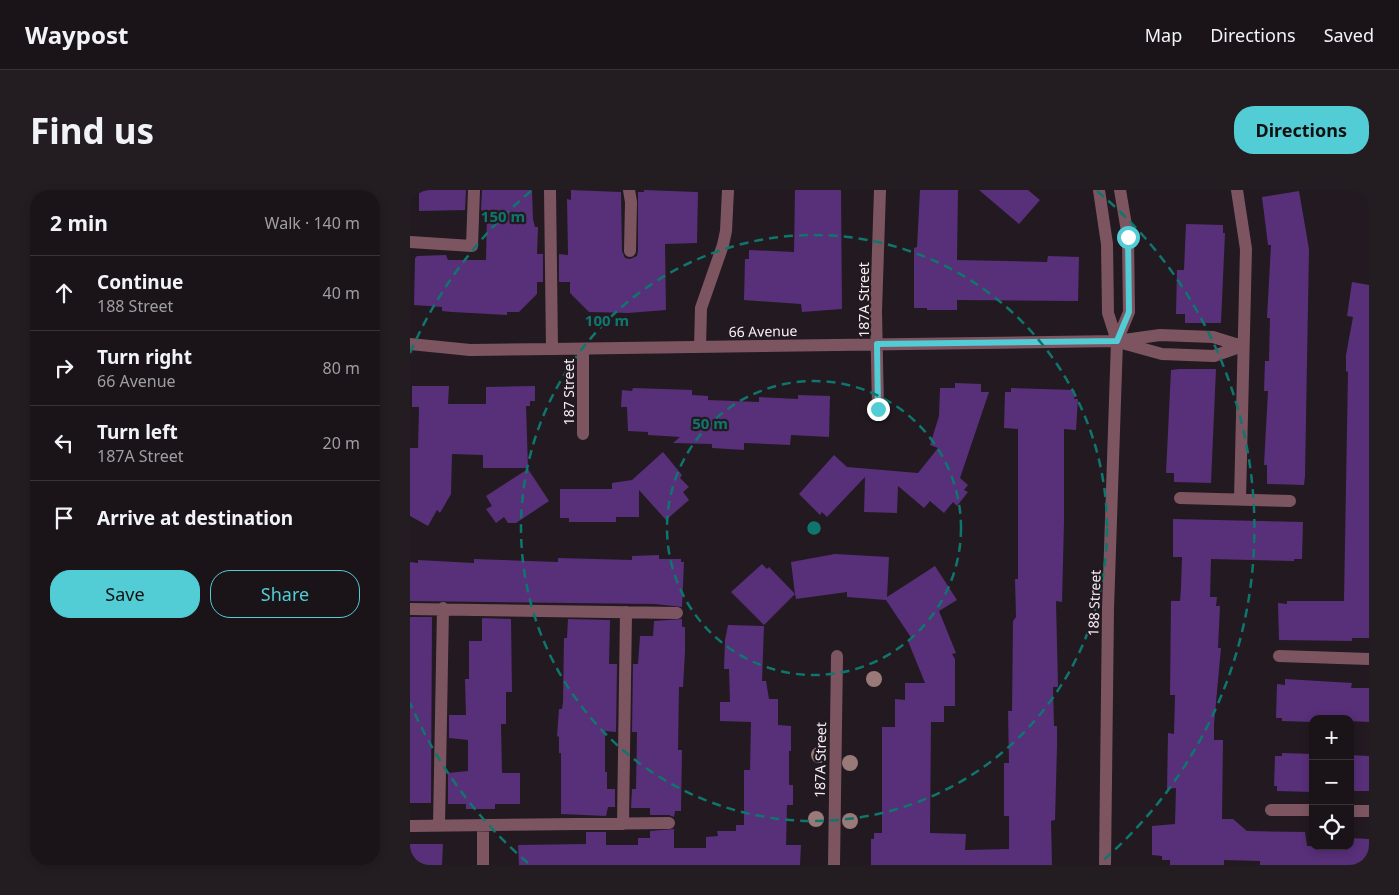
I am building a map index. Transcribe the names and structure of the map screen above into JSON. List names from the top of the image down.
{
  "streets": {
    "street": [
      "187A Street",
      "66 Avenue",
      "187 Street",
      "188 Street"
    ]
  },
  "crossings": [
    ["187A Street", "66 Avenue"],
    ["66 Avenue", "187 Street"],
    ["66 Avenue", "188 Street"]
  ],
  "page": {
    "header": "Waypost",
    "nav": ["Map", "Directions", "Saved"],
    "buttons": [
      "Directions",
      ["Save", "Share"]
    ],
    "title": "Find us",
    "heading": ["2 min", "Walk · 140 m"],
    "list": [
      ["Continue", "188 Street", "40 m"],
      ["Turn right", "66 Avenue", "80 m"],
      ["Turn left", "187A Street", "20 m"],
      "Arrive at destination"
    ],
    "map_buttons": ["+", "−"]
  },
  "rings": ["150 m", "100 m", "50 m"]
}
